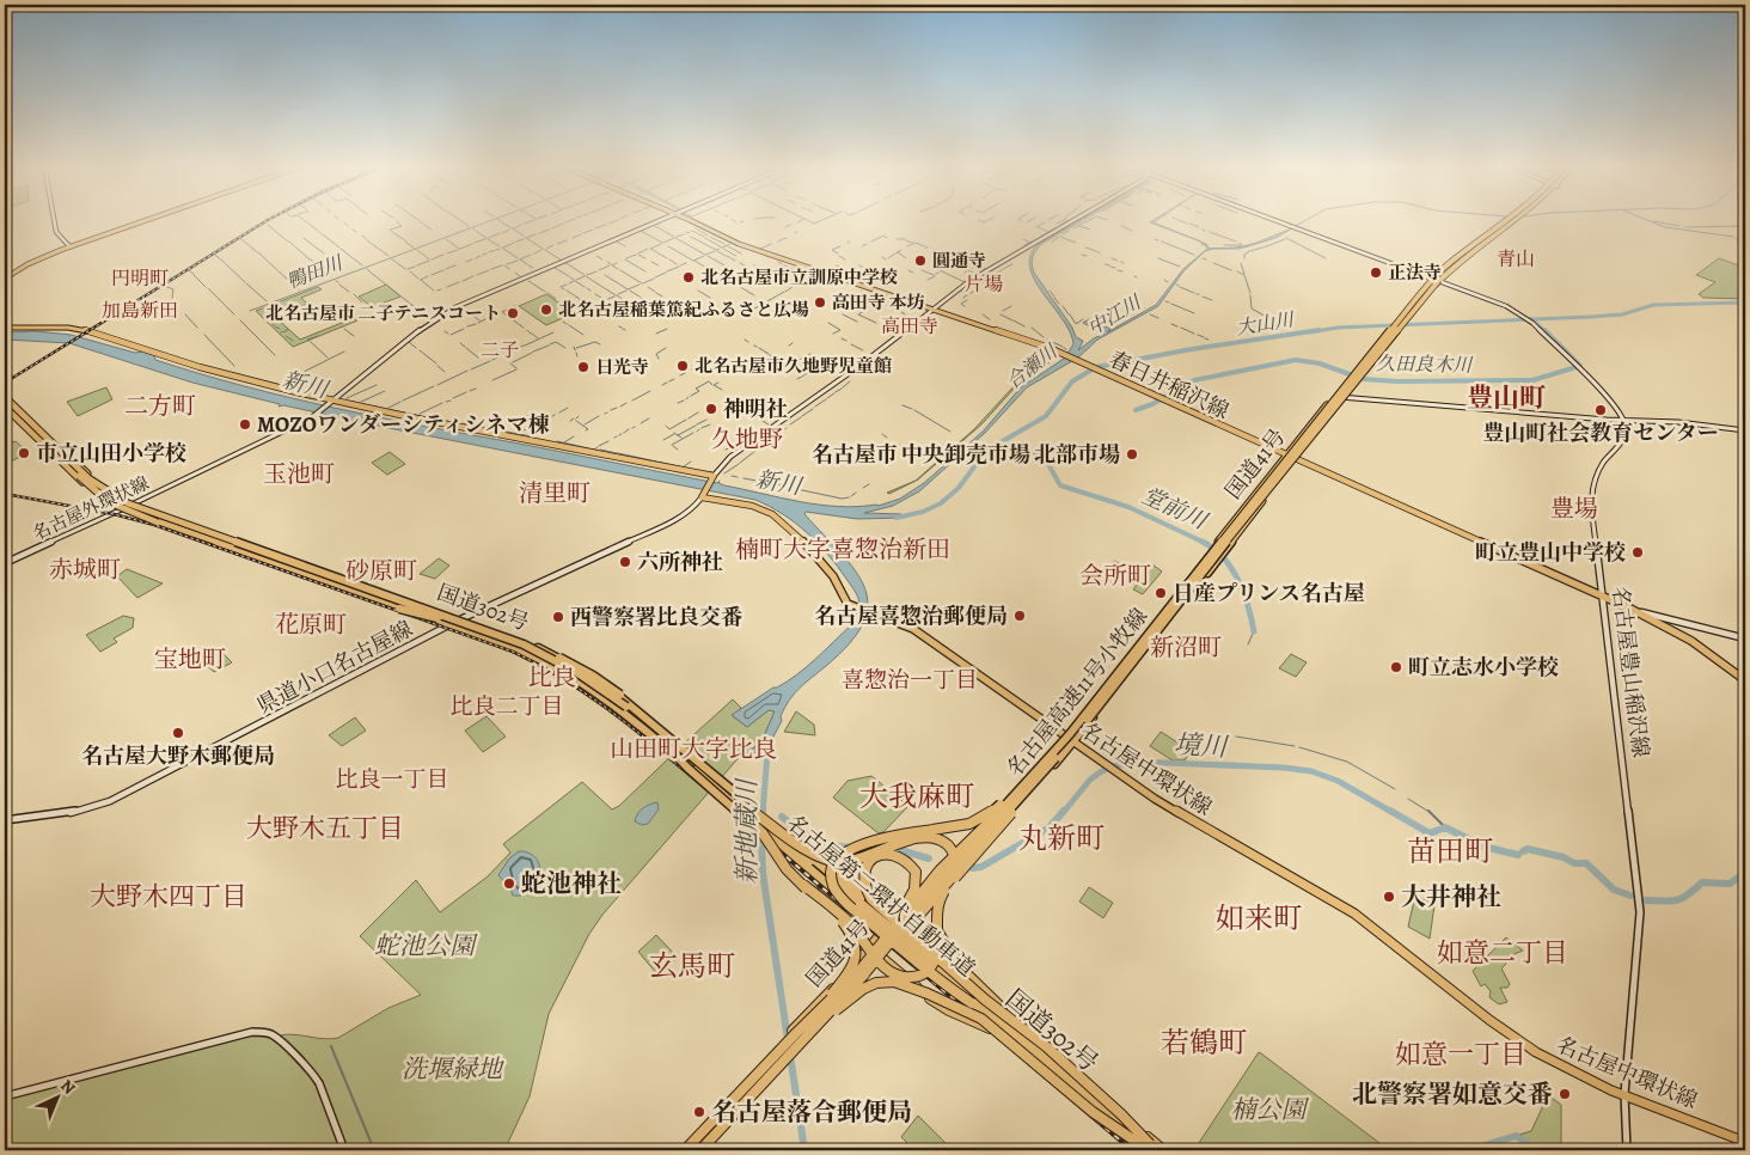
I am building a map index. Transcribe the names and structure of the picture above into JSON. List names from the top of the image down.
{
  "streets": {
    "highway": [
      "国道41号",
      "国道302号",
      "名古屋高速11号小牧線",
      "名古屋第二環状自動車道"
    ],
    "main road": [
      "春日井稲沢線",
      "名古屋外環状線",
      "県道小口名古屋線",
      "名古屋豊山稲沢線",
      "名古屋中環状線"
    ]
  },
  "crossings": [
    ["春日井稲沢線", "国道41号"],
    ["春日井稲沢線", "名古屋豊山稲沢線"],
    ["国道41号", "名古屋高速11号小牧線"],
    ["国道41号", "名古屋中環状線"],
    ["名古屋外環状線", "国道302号"],
    ["国道302号", "県道小口名古屋線"],
    ["国道302号", "名古屋第二環状自動車道"],
    ["県道小口名古屋線", "名古屋中環状線"],
    ["県道小口名古屋線", "名古屋第二環状自動車道"],
    ["名古屋豊山稲沢線", "名古屋中環状線"]
  ],
  "districts": [
    "青山",
    "円明町",
    "片場",
    "加島新田",
    "高田寺",
    "二子",
    "豊山町",
    "二方町",
    "久地野",
    "玉池町",
    "清里町",
    "豊場",
    "楠町大字喜惣治新田",
    "赤城町",
    "砂原町",
    "会所町",
    "花原町",
    "新沼町",
    "宝地町",
    "比良",
    "喜惣治一丁目",
    "比良二丁目",
    "山田町大字比良",
    "比良一丁目",
    "大我麻町",
    "大野木五丁目",
    "丸新町",
    "苗田町",
    "大野木四丁目",
    "如来町",
    "如意二丁目",
    "玄馬町",
    "若鶴町",
    "如意一丁目"
  ],
  "water": [
    "鴨田川",
    "中江川",
    "大山川",
    "久田良木川",
    "合瀬川",
    "新川",
    "堂前川",
    "境川",
    "新地蔵川"
  ],
  "parks": ["蛇池公園", "洗堰緑地", "楠公園"],
  "places": [
    "圓通寺",
    "正法寺",
    "北名古屋市立訓原中学校",
    "高田寺 本坊",
    "北名古屋稲葉篤紀ふるさと広場",
    "北名古屋市 二子テニスコート",
    "北名古屋市久地野児童館",
    "日光寺",
    "神明社",
    "豊山町社会教育センター",
    "MOZOワンダーシティシネマ棟",
    "市立山田小学校",
    "名古屋市 中央卸売市場 北部市場",
    "町立豊山中学校",
    "六所神社",
    "日産プリンス名古屋",
    "名古屋喜惣治郵便局",
    "西警察署比良交番",
    "町立志水小学校",
    "名古屋大野木郵便局",
    "蛇池神社",
    "大井神社",
    "北警察署如意交番",
    "名古屋落合郵便局"
  ],
  "north": "top right"
}
